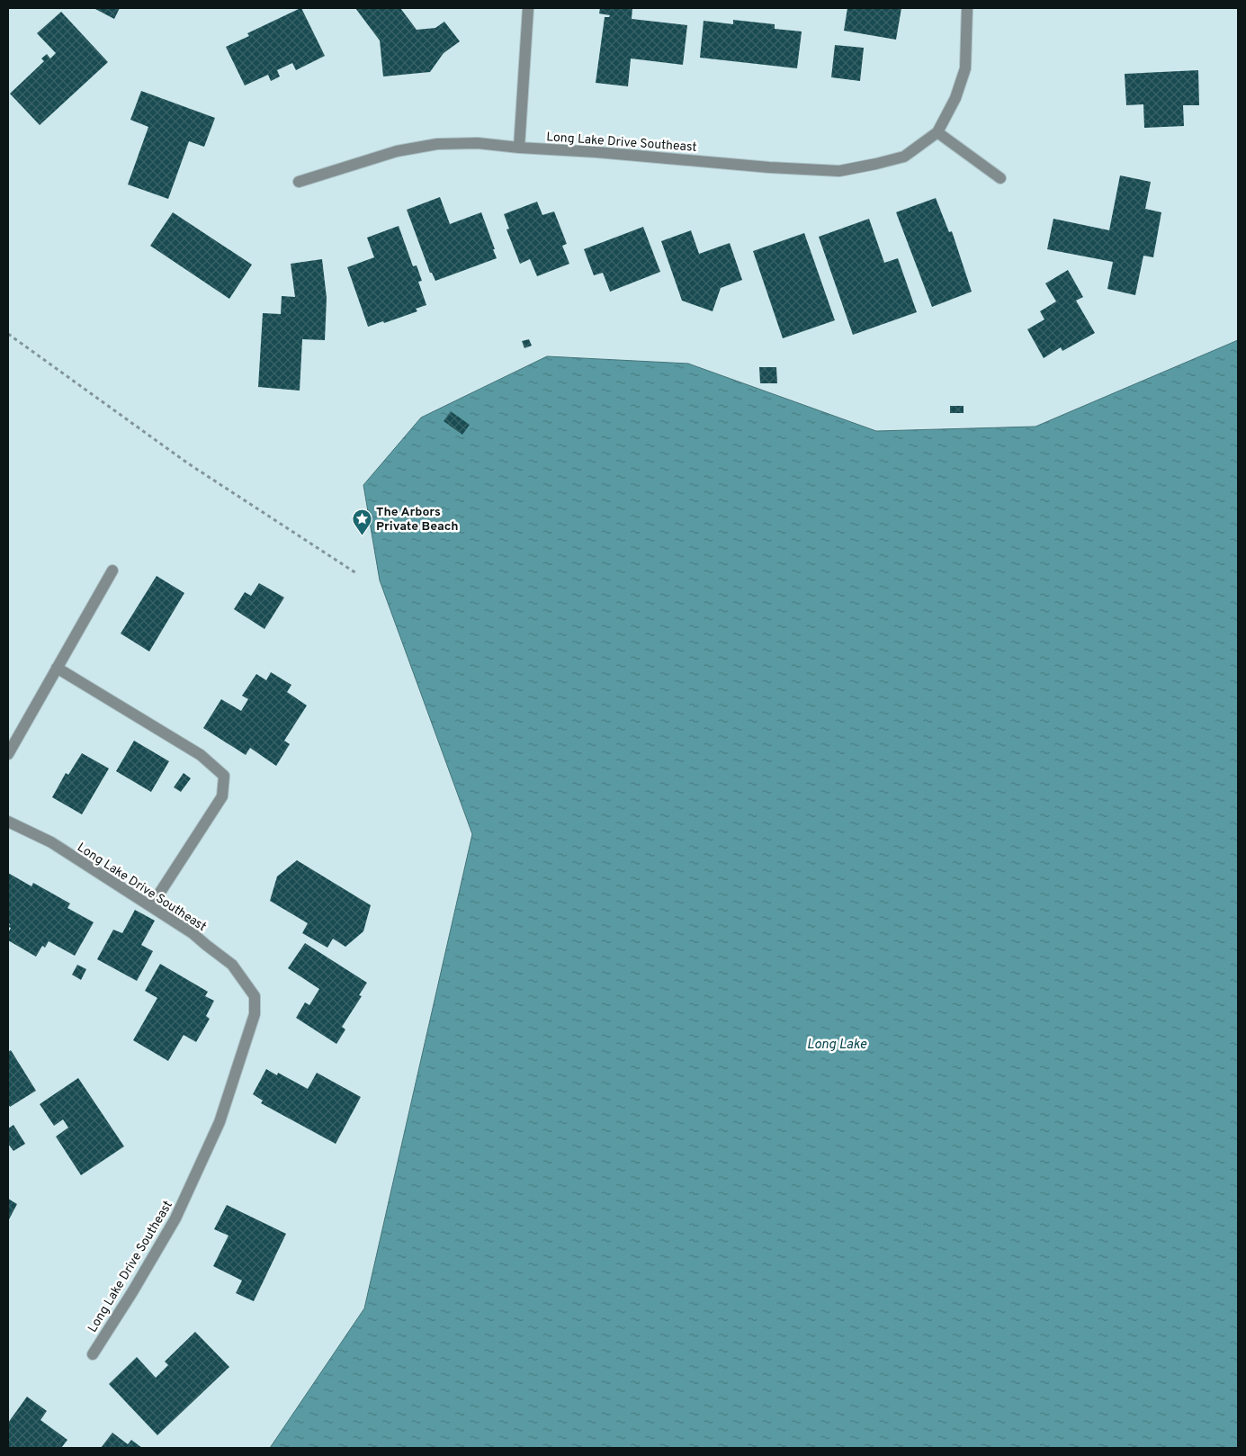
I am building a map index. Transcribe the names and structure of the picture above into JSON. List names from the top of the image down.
{
  "streets": {
    "street": ["Long Lake Drive Southeast"]
  },
  "water": ["Long Lake"],
  "places": {
    "place": ["The Arbors Private Beach"]
  }
}
